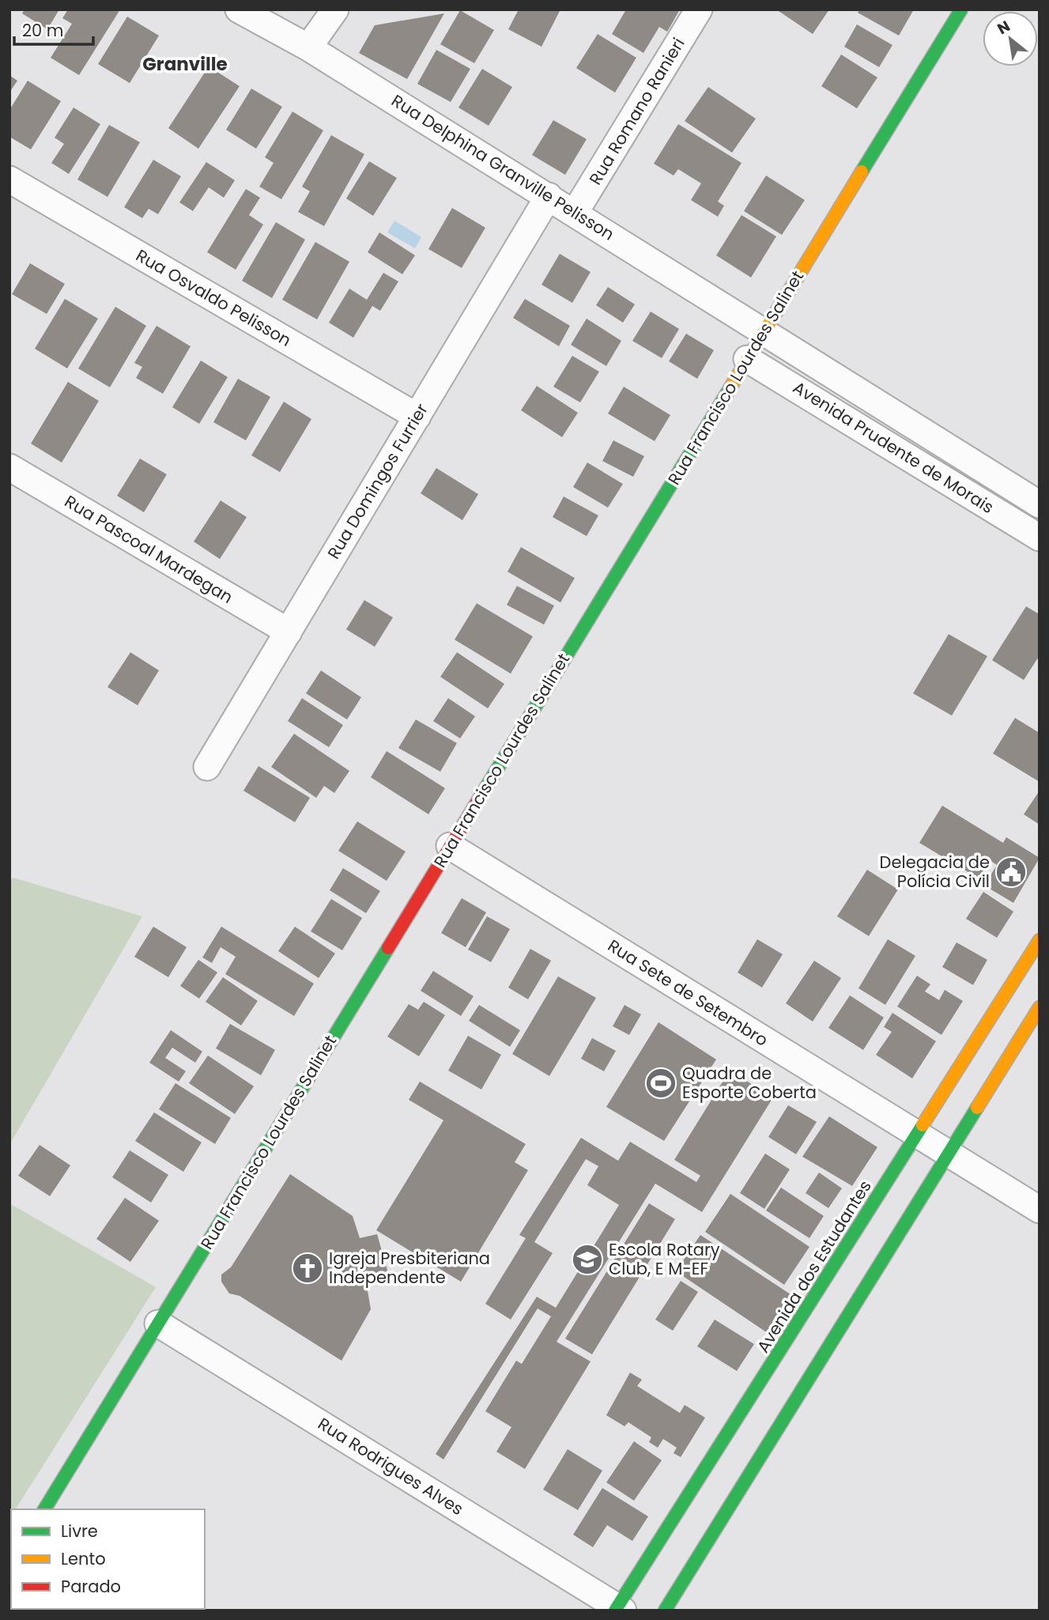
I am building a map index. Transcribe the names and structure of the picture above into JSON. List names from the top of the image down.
{
  "streets": {
    "street": [
      "Rua Romano Ranieri",
      "Rua Delphina Granville Pelisson",
      "Rua Osvaldo Pelisson",
      "Rua Francisco Lourdes Salinet",
      "Avenida Prudente de Morais",
      "Rua Domingos Furrier",
      "Rua Pascoal Mardegan",
      "Rua Sete de Setembro",
      "Avenida dos Estudantes",
      "Rua Rodrigues Alves"
    ]
  },
  "crossings": [
    ["Rua Romano Ranieri", "Rua Delphina Granville Pelisson"],
    ["Rua Delphina Granville Pelisson", "Rua Francisco Lourdes Salinet"],
    ["Rua Delphina Granville Pelisson", "Avenida Prudente de Morais"],
    ["Rua Delphina Granville Pelisson", "Rua Domingos Furrier"],
    ["Rua Osvaldo Pelisson", "Rua Domingos Furrier"],
    ["Rua Francisco Lourdes Salinet", "Avenida Prudente de Morais"],
    ["Rua Francisco Lourdes Salinet", "Rua Sete de Setembro"],
    ["Rua Francisco Lourdes Salinet", "Rua Rodrigues Alves"],
    ["Rua Domingos Furrier", "Rua Pascoal Mardegan"],
    ["Rua Sete de Setembro", "Avenida dos Estudantes"],
    ["Avenida dos Estudantes", "Rua Rodrigues Alves"]
  ],
  "districts": ["Granville"],
  "places": {
    "public building": ["Delegacia de Polícia Civil"],
    "sports": ["Quadra de Esporte Coberta"],
    "school or university": ["Escola Rotary Club, E M-EF"],
    "church": ["Igreja Presbiteriana Independente"]
  },
  "legend": ["Livre", "Lento", "Parado"],
  "scale_bar": "20 m",
  "north": "top left"
}
